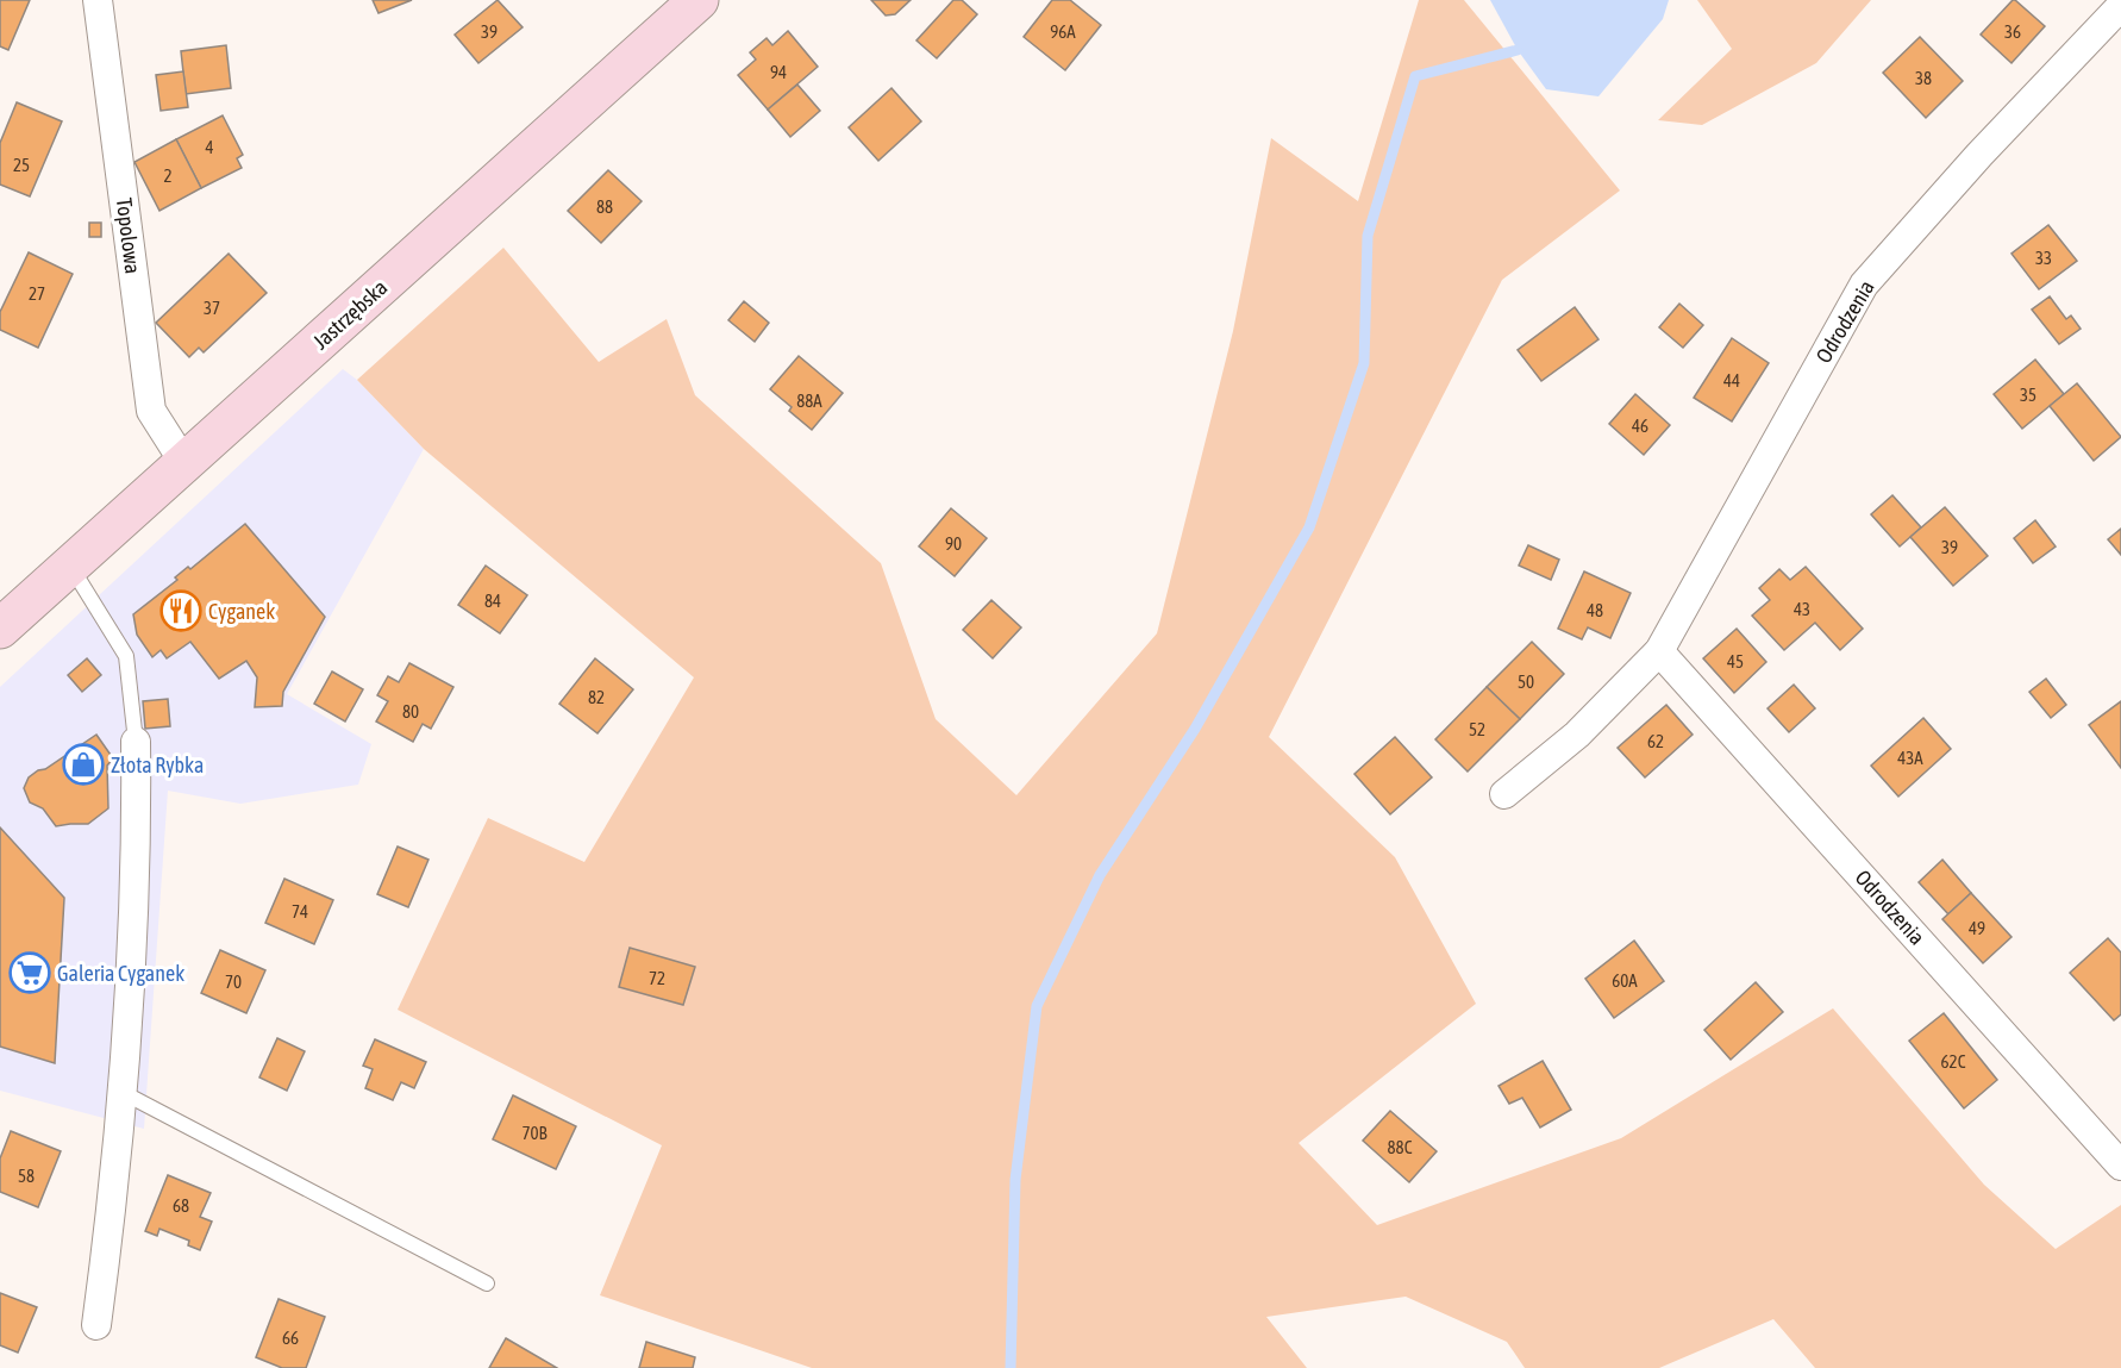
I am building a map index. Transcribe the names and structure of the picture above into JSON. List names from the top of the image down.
{
  "streets": {
    "main road": ["Jastrzębska"],
    "street": ["Topolowa", "Odrodzenia"]
  },
  "crossings": [
    ["Topolowa", "Jastrzębska"]
  ],
  "places": {
    "restaurant": ["Cyganek"],
    "shop": ["Złota Rybka"],
    "supermarket": ["Galeria Cyganek"]
  },
  "house_numbers": [
    "39",
    "96A",
    "36",
    "94",
    "38",
    "4",
    "25",
    "2",
    "88",
    "33",
    "27",
    "37",
    "44",
    "35",
    "88A",
    "46",
    "90",
    "39",
    "84",
    "43",
    "48",
    "45",
    "50",
    "82",
    "80",
    "52",
    "62",
    "43A",
    "74",
    "49",
    "72",
    "60A",
    "70",
    "62C",
    "70B",
    "88C",
    "58",
    "68",
    "66"
  ]
}
